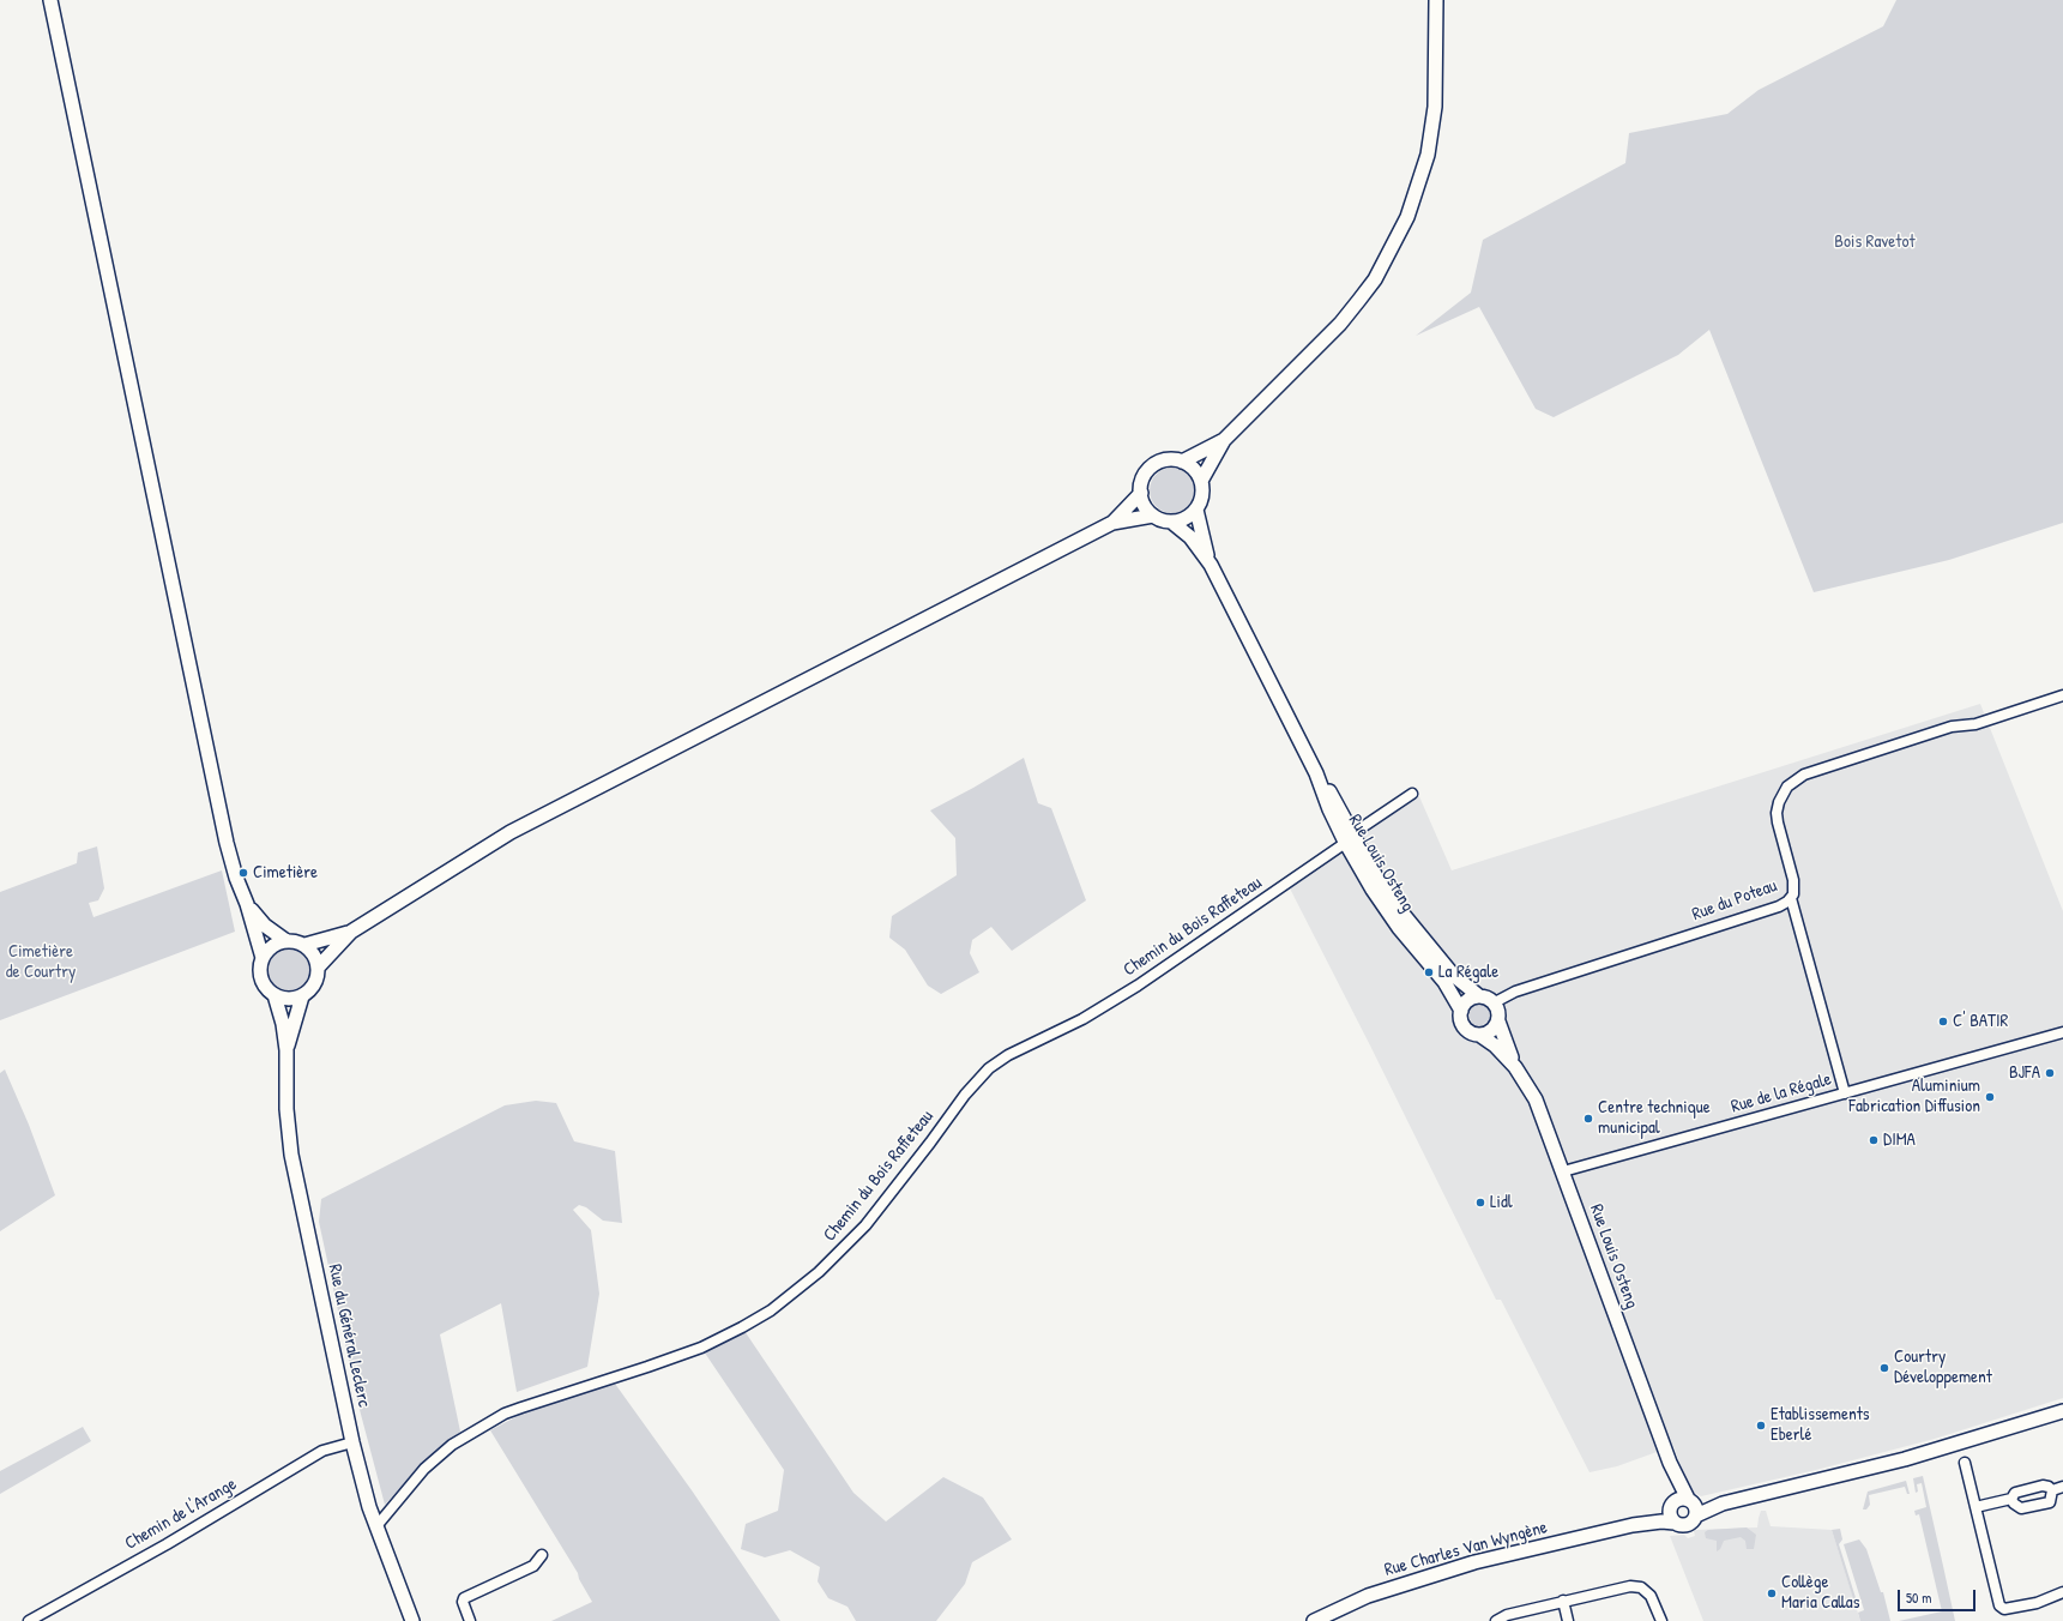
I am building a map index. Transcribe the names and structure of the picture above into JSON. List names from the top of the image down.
{
  "streets": {
    "street": [
      "Rue Louis Osteng",
      "Rue du Poteau",
      "Chemin du Bois Raffeteau",
      "Rue de la Régale",
      "Rue du Général Leclerc",
      "Chemin de l'Arange",
      "Rue Charles Van Wyngène"
    ]
  },
  "crossings": [
    ["Rue Louis Osteng", "Rue du Poteau"],
    ["Rue Louis Osteng", "Chemin du Bois Raffeteau"],
    ["Rue Louis Osteng", "Rue de la Régale"],
    ["Rue Louis Osteng", "Rue Charles Van Wyngène"],
    ["Chemin du Bois Raffeteau", "Rue du Général Leclerc"],
    ["Rue du Général Leclerc", "Chemin de l'Arange"]
  ],
  "parks": ["Bois Ravetot", "Cimetière de Courtry"],
  "places": [
    "Cimetière",
    "La Régale",
    "C' BATIR",
    "BJFA",
    "Aluminium Fabrication Diffusion",
    "Centre technique municipal",
    "DIMA",
    "Lidl",
    "Courtry Développement",
    "Etablissements Eberlé",
    "Collège Maria Callas"
  ],
  "scale_bar": "50 m"
}
